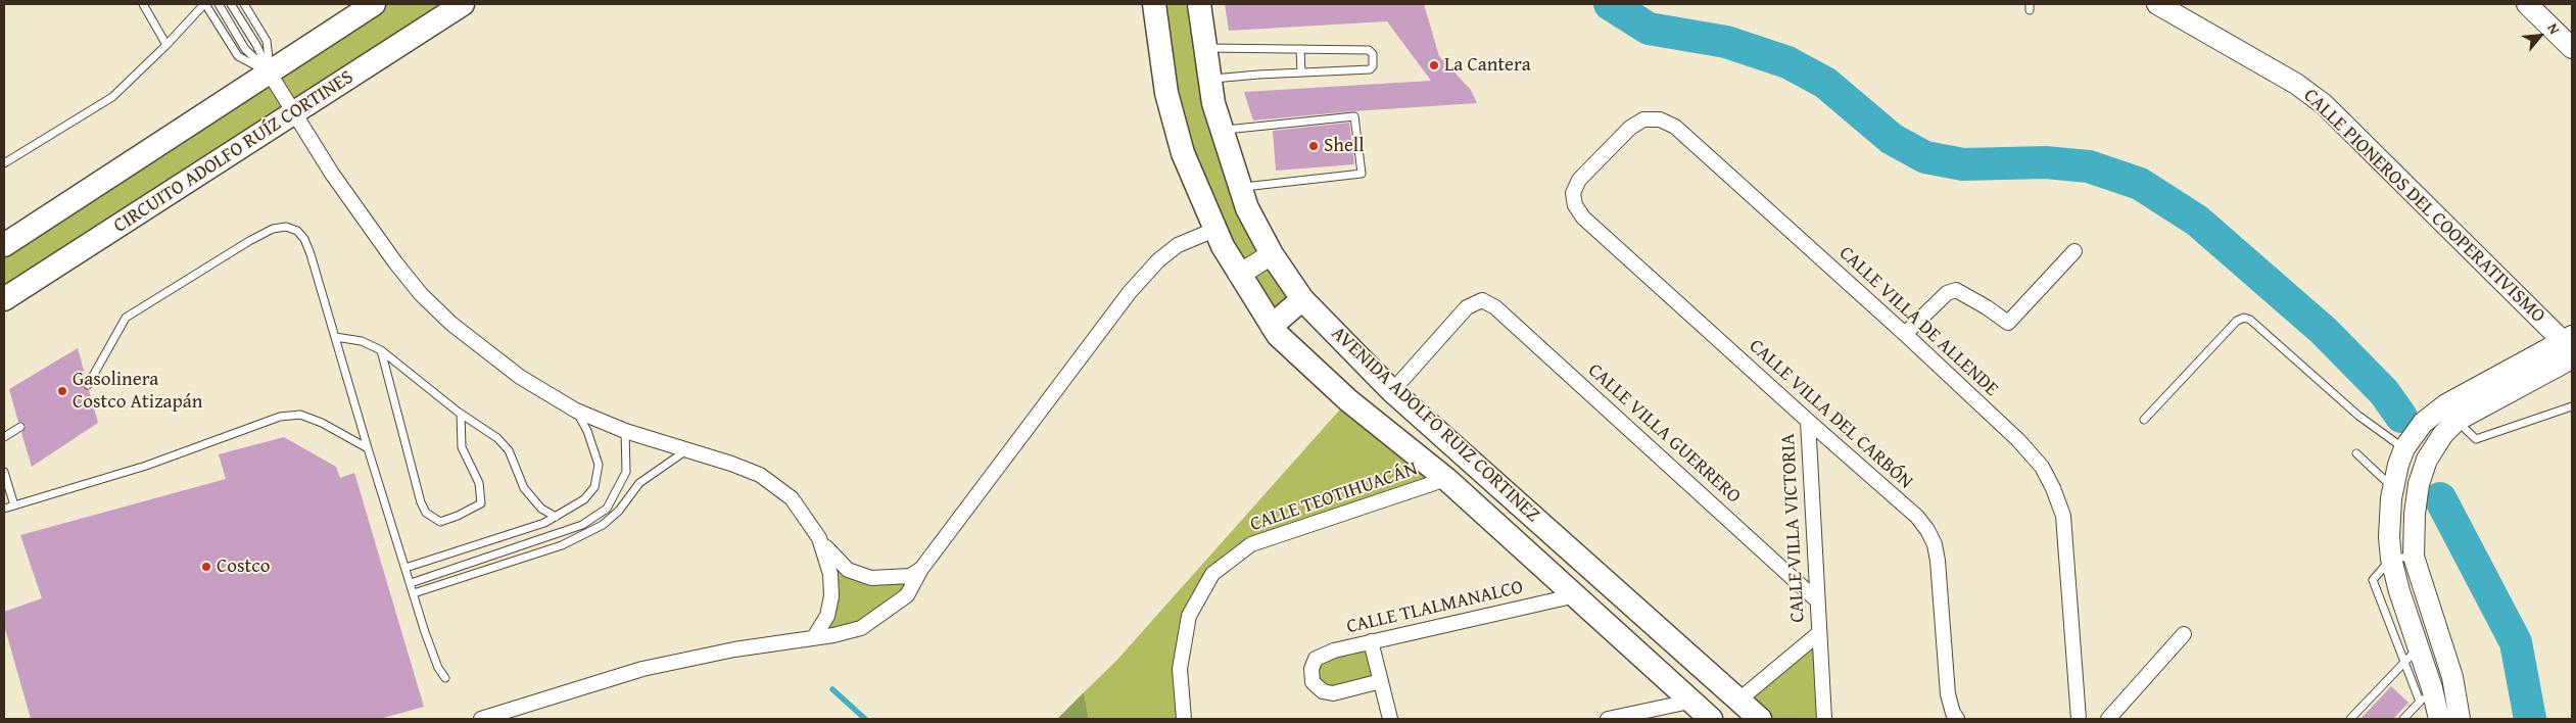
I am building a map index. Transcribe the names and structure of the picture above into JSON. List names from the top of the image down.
{
  "streets": {
    "main road": ["CIRCUITO ADOLFO RUÍZ CORTINES", "CALLE PIONEROS DEL COOPERATIVISMO", "AVENIDA ADOLFO RUIZ CORTINEZ"],
    "street": [
      "CALLE VILLA DE ALLENDE",
      "CALLE VILLA DEL CARBÓN",
      "CALLE VILLA GUERRERO",
      "CALLE TEOTIHUACÁN",
      "CALLE VILLA VICTORIA",
      "CALLE TLALMANALCO"
    ]
  },
  "crossings": [
    ["CALLE VILLA DE ALLENDE", "CALLE VILLA DEL CARBÓN"],
    ["CALLE VILLA DEL CARBÓN", "CALLE VILLA VICTORIA"],
    ["AVENIDA ADOLFO RUIZ CORTINEZ", "CALLE VILLA GUERRERO"],
    ["AVENIDA ADOLFO RUIZ CORTINEZ", "CALLE TEOTIHUACÁN"],
    ["AVENIDA ADOLFO RUIZ CORTINEZ", "CALLE VILLA VICTORIA"],
    ["AVENIDA ADOLFO RUIZ CORTINEZ", "CALLE TLALMANALCO"],
    ["CALLE VILLA GUERRERO", "CALLE VILLA VICTORIA"]
  ],
  "places": [
    "La Cantera",
    "Shell",
    "Gasolinera Costco Atizapán",
    "Costco"
  ],
  "north": "top right"
}
